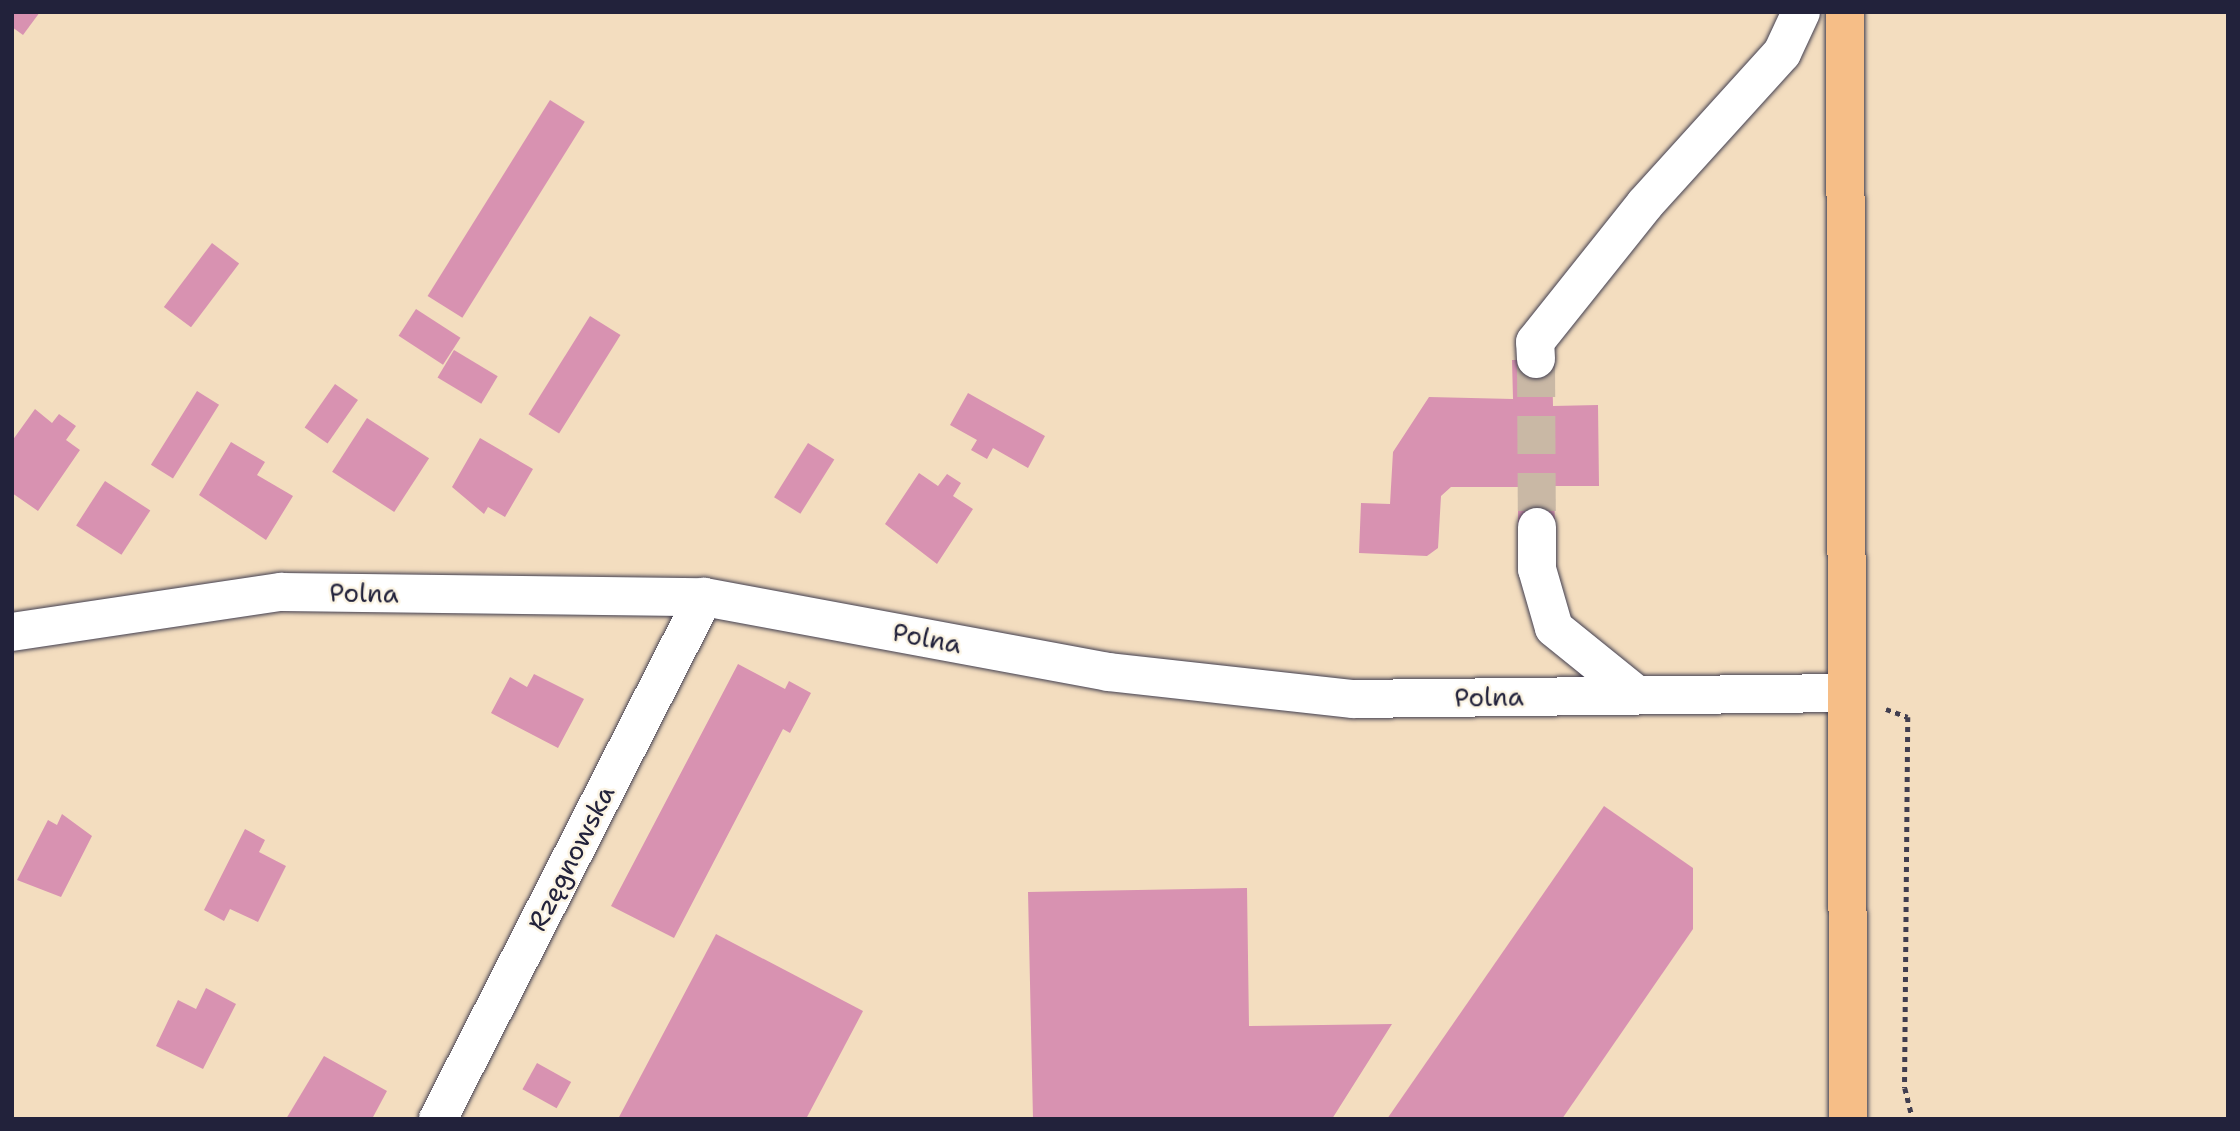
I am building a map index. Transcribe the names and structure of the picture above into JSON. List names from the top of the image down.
{
  "streets": {
    "street": ["Polna", "Rzęgnowska"]
  },
  "crossings": [
    ["Polna", "Rzęgnowska"]
  ]
}
